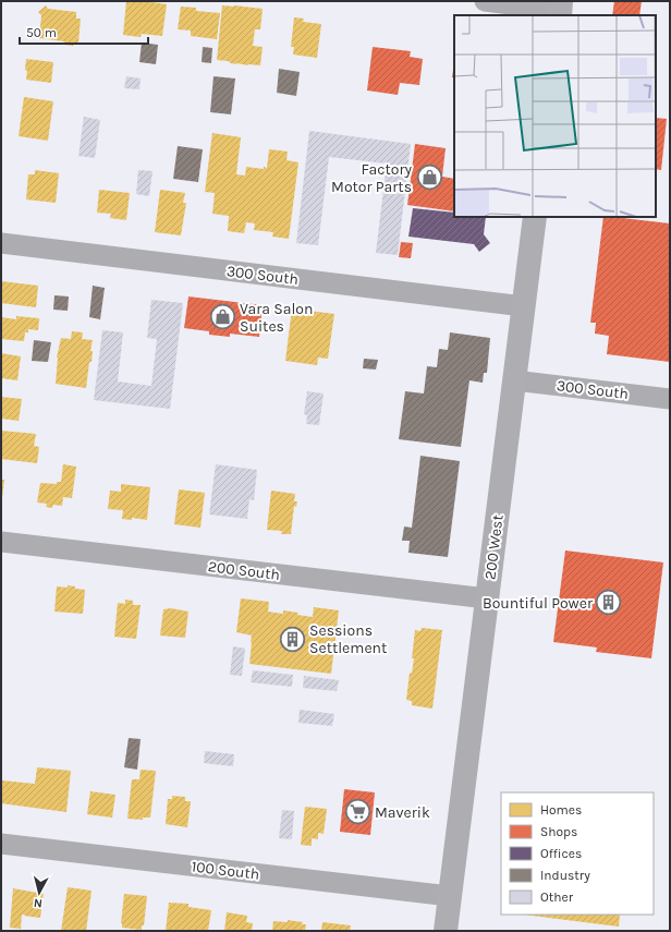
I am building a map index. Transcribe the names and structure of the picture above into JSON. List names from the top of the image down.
{
  "streets": {
    "main road": ["200 West"],
    "street": ["300 South", "200 South", "100 South"]
  },
  "crossings": [
    ["300 South", "200 West"],
    ["200 West", "200 South"],
    ["200 West", "100 South"]
  ],
  "places": {
    "shop": ["Factory Motor Parts", "Vara Salon Suites"],
    "building": ["Bountiful Power", "Sessions Settlement"],
    "supermarket": ["Maverik"]
  },
  "legend": [
    "Homes",
    "Shops",
    "Offices",
    "Industry",
    "Other"
  ],
  "scale_bar": "50 m",
  "north": "bottom"
}
